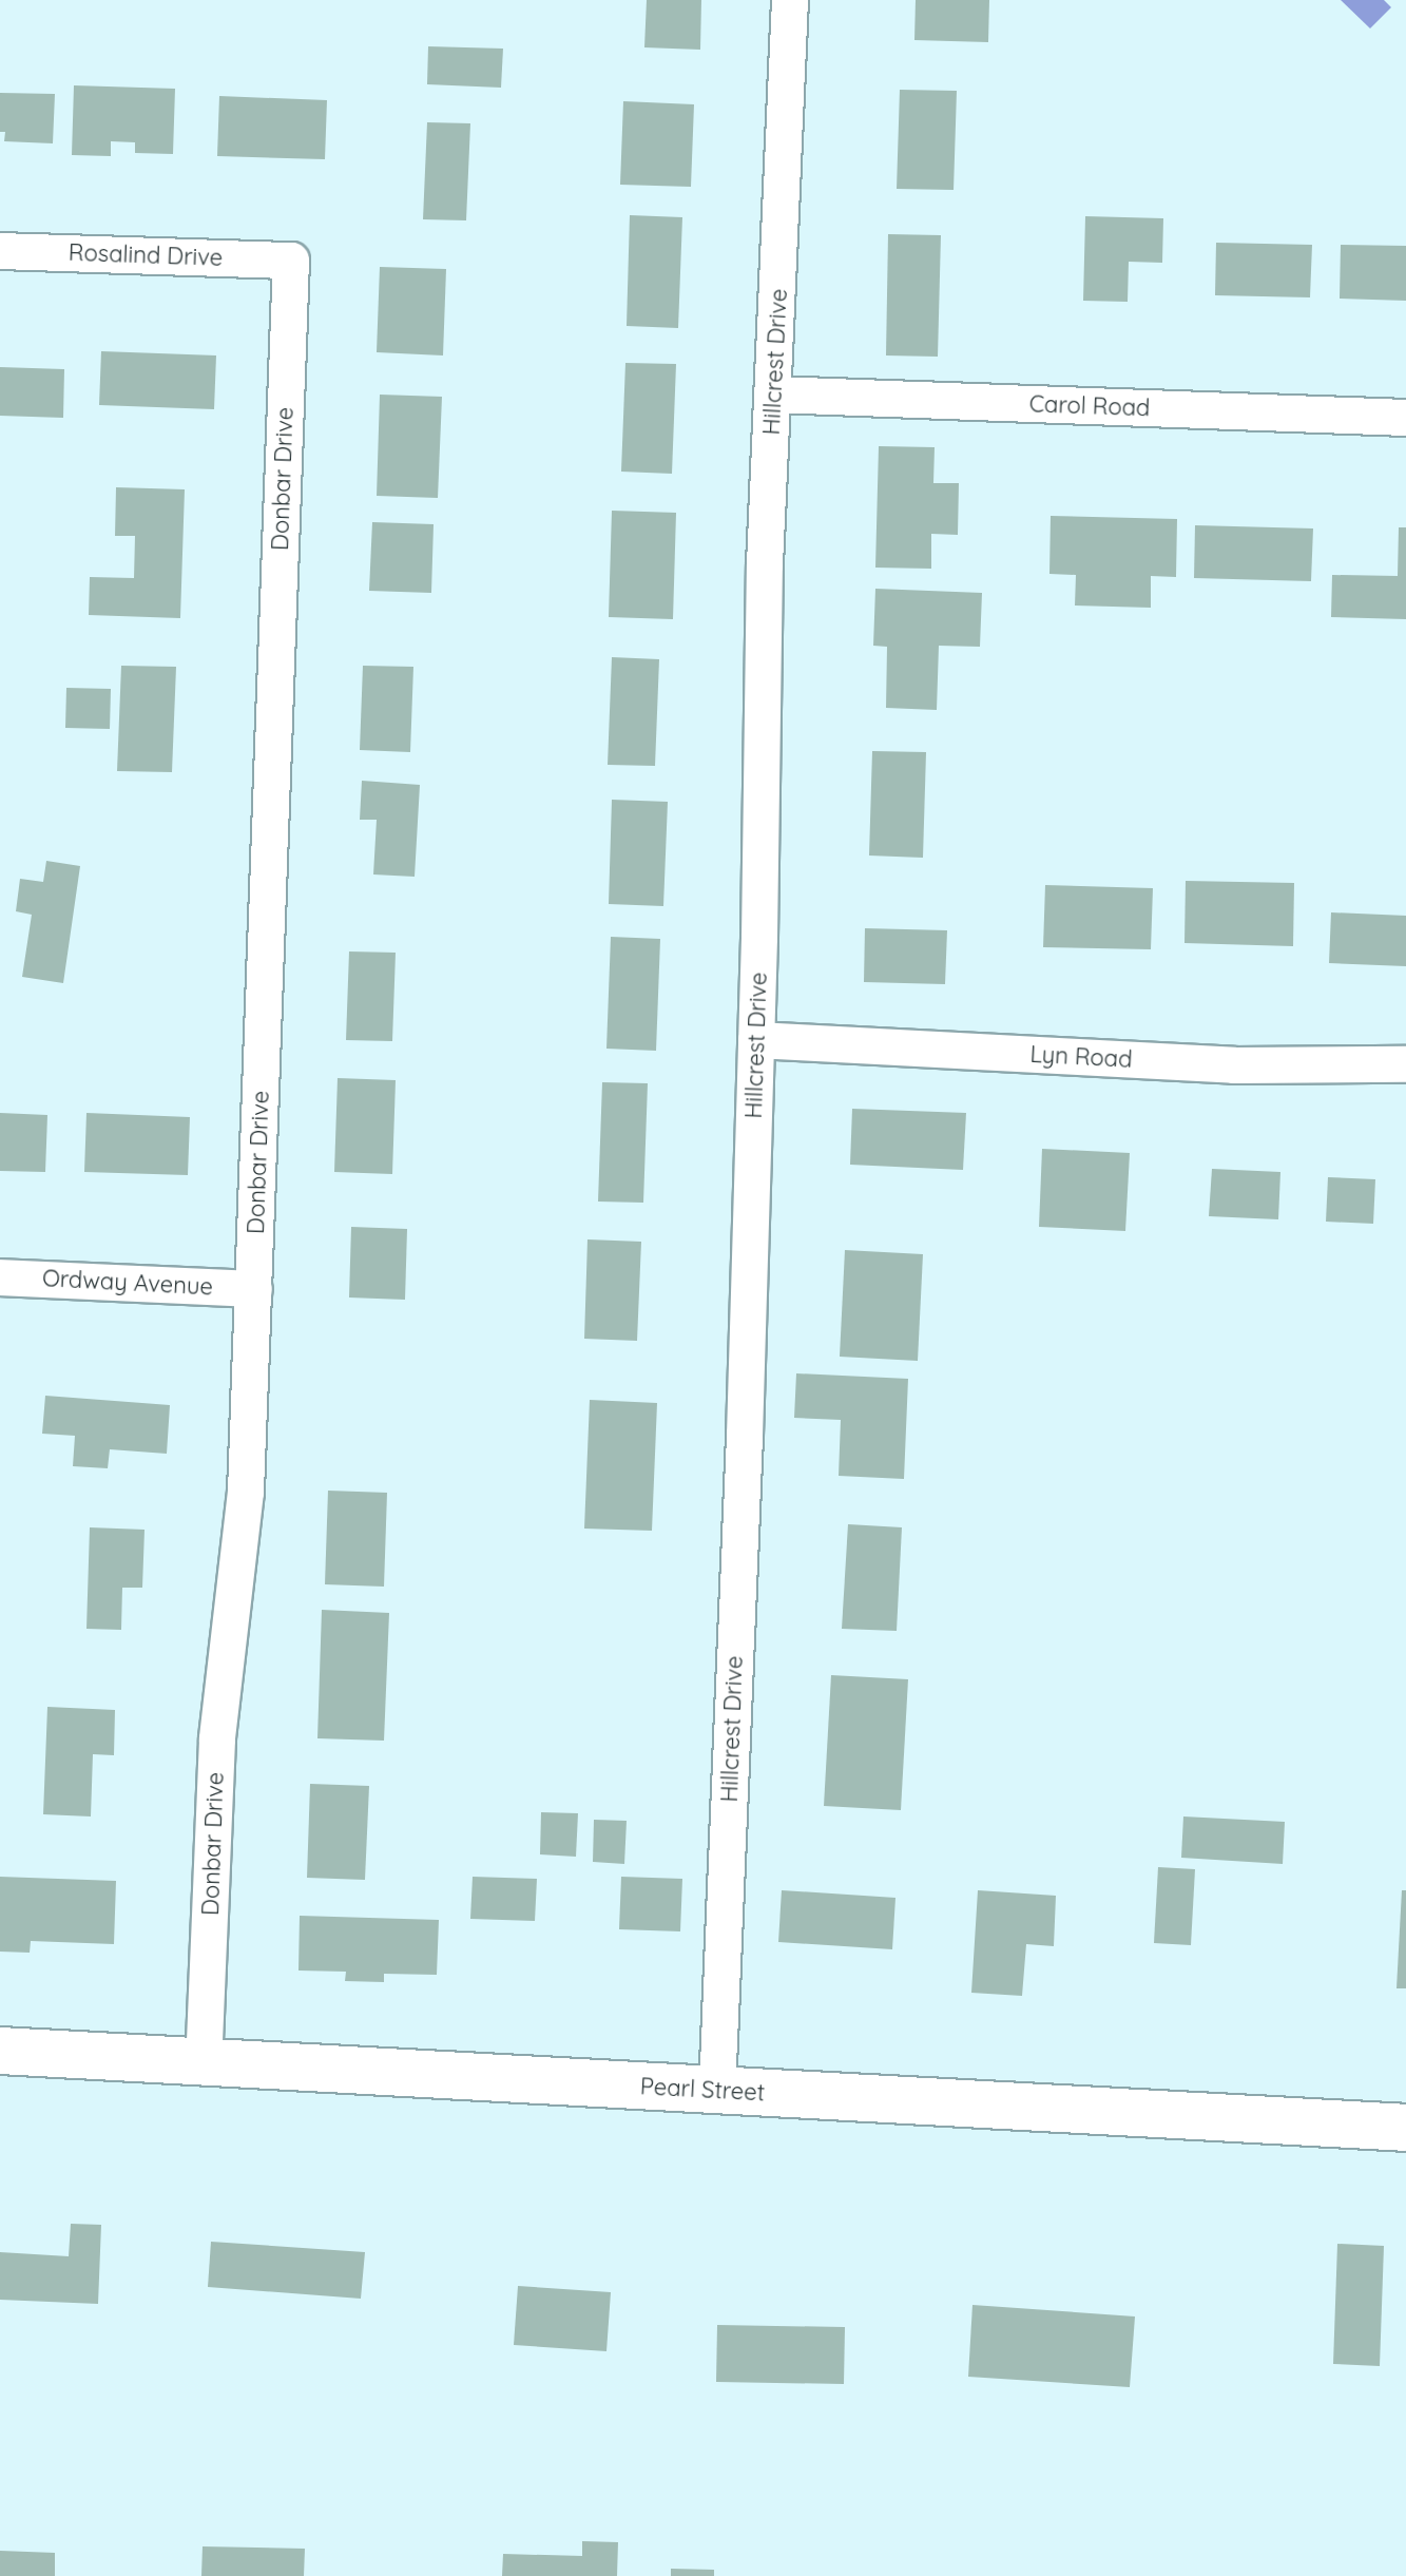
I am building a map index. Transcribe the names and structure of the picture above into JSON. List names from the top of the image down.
{
  "streets": {
    "street": [
      "Rosalind Drive",
      "Hillcrest Drive",
      "Carol Road",
      "Donbar Drive",
      "Lyn Road",
      "Ordway Avenue",
      "Pearl Street"
    ]
  },
  "crossings": [
    ["Rosalind Drive", "Donbar Drive"],
    ["Hillcrest Drive", "Carol Road"],
    ["Hillcrest Drive", "Lyn Road"],
    ["Hillcrest Drive", "Pearl Street"],
    ["Donbar Drive", "Ordway Avenue"],
    ["Donbar Drive", "Pearl Street"]
  ]
}
